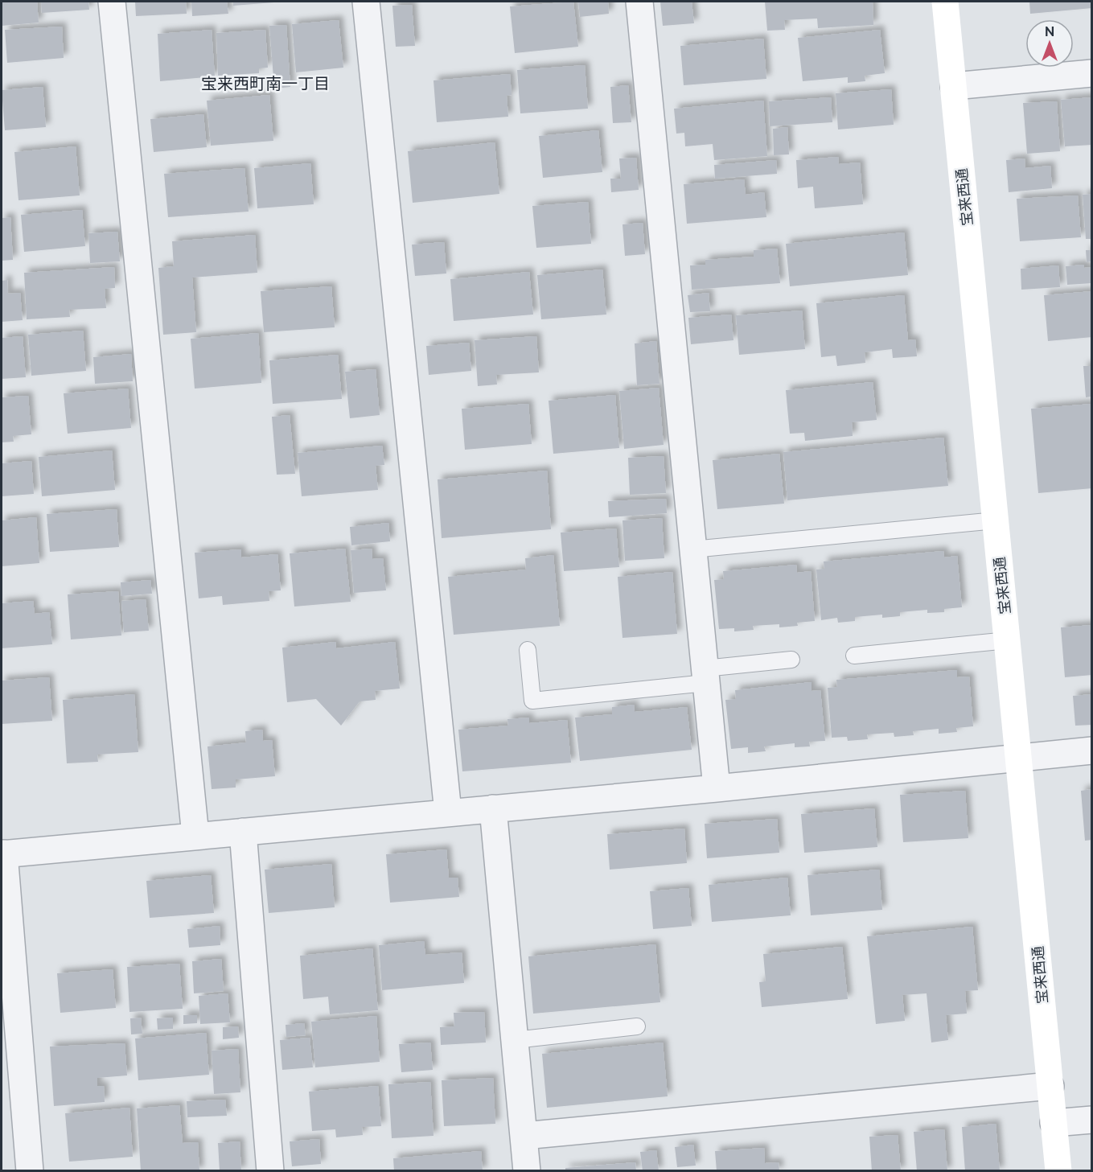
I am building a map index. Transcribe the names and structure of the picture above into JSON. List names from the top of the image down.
{
  "streets": {
    "street": ["宝来西通"]
  },
  "districts": ["宝来西町南一丁目"],
  "north": "top"
}
